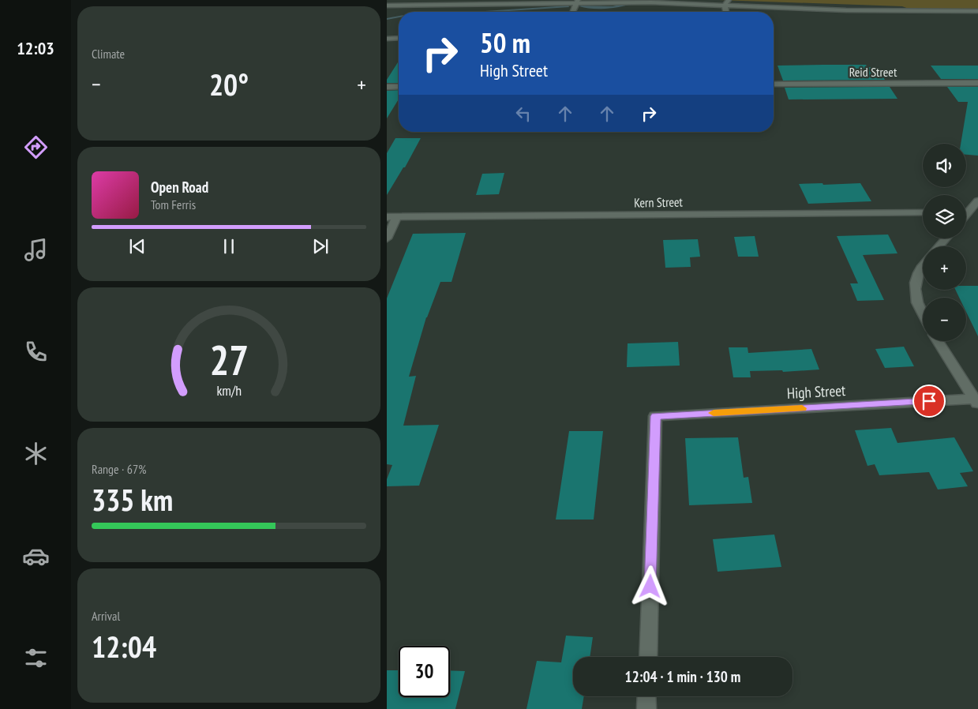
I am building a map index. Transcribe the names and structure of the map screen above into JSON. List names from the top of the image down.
{
  "streets": {
    "street": ["Reid Street", "Kern Street", "High Street"]
  },
  "page": {
    "tabs": "12:03",
    "tile": [
      "Climate",
      ["Range · 67%", "335 km"],
      ["Arrival", "12:04"]
    ],
    "turn": ["50 m", "High Street"],
    "heat": ["−", "20°", "+"],
    "map_buttons": ["+", "−"],
    "song": ["Open Road", "Tom Ferris"],
    "limit": "30",
    "trip": "12:04 · 1 min · 130 m",
    "gauge": ["27", "km/h"]
  }
}
